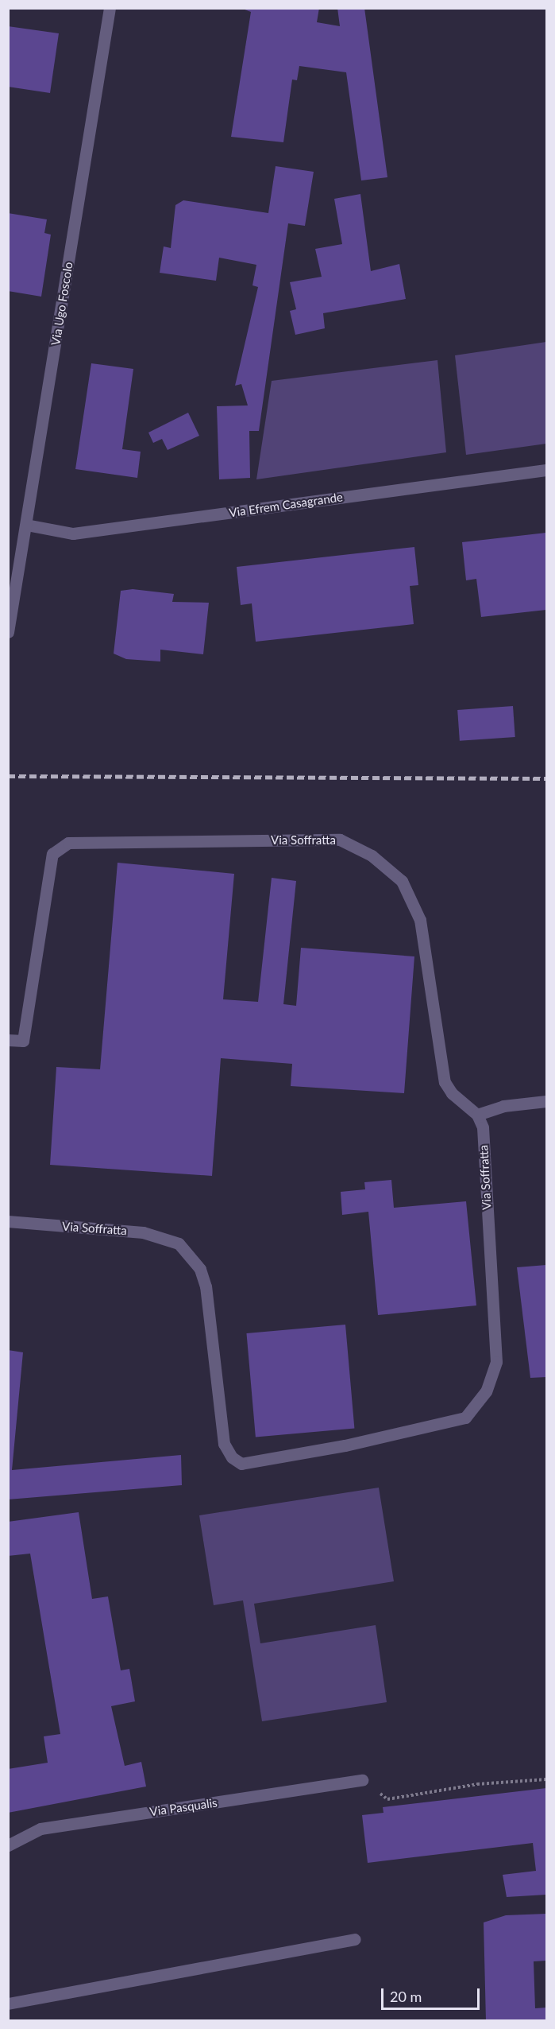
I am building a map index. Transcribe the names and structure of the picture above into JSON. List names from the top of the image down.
{
  "streets": {
    "street": [
      "Via Ugo Foscolo",
      "Via Efrem Casagrande",
      "Via Soffratta",
      "Via Pasqualis"
    ]
  },
  "crossings": [
    ["Via Ugo Foscolo", "Via Efrem Casagrande"]
  ],
  "scale_bar": "20 m"
}
